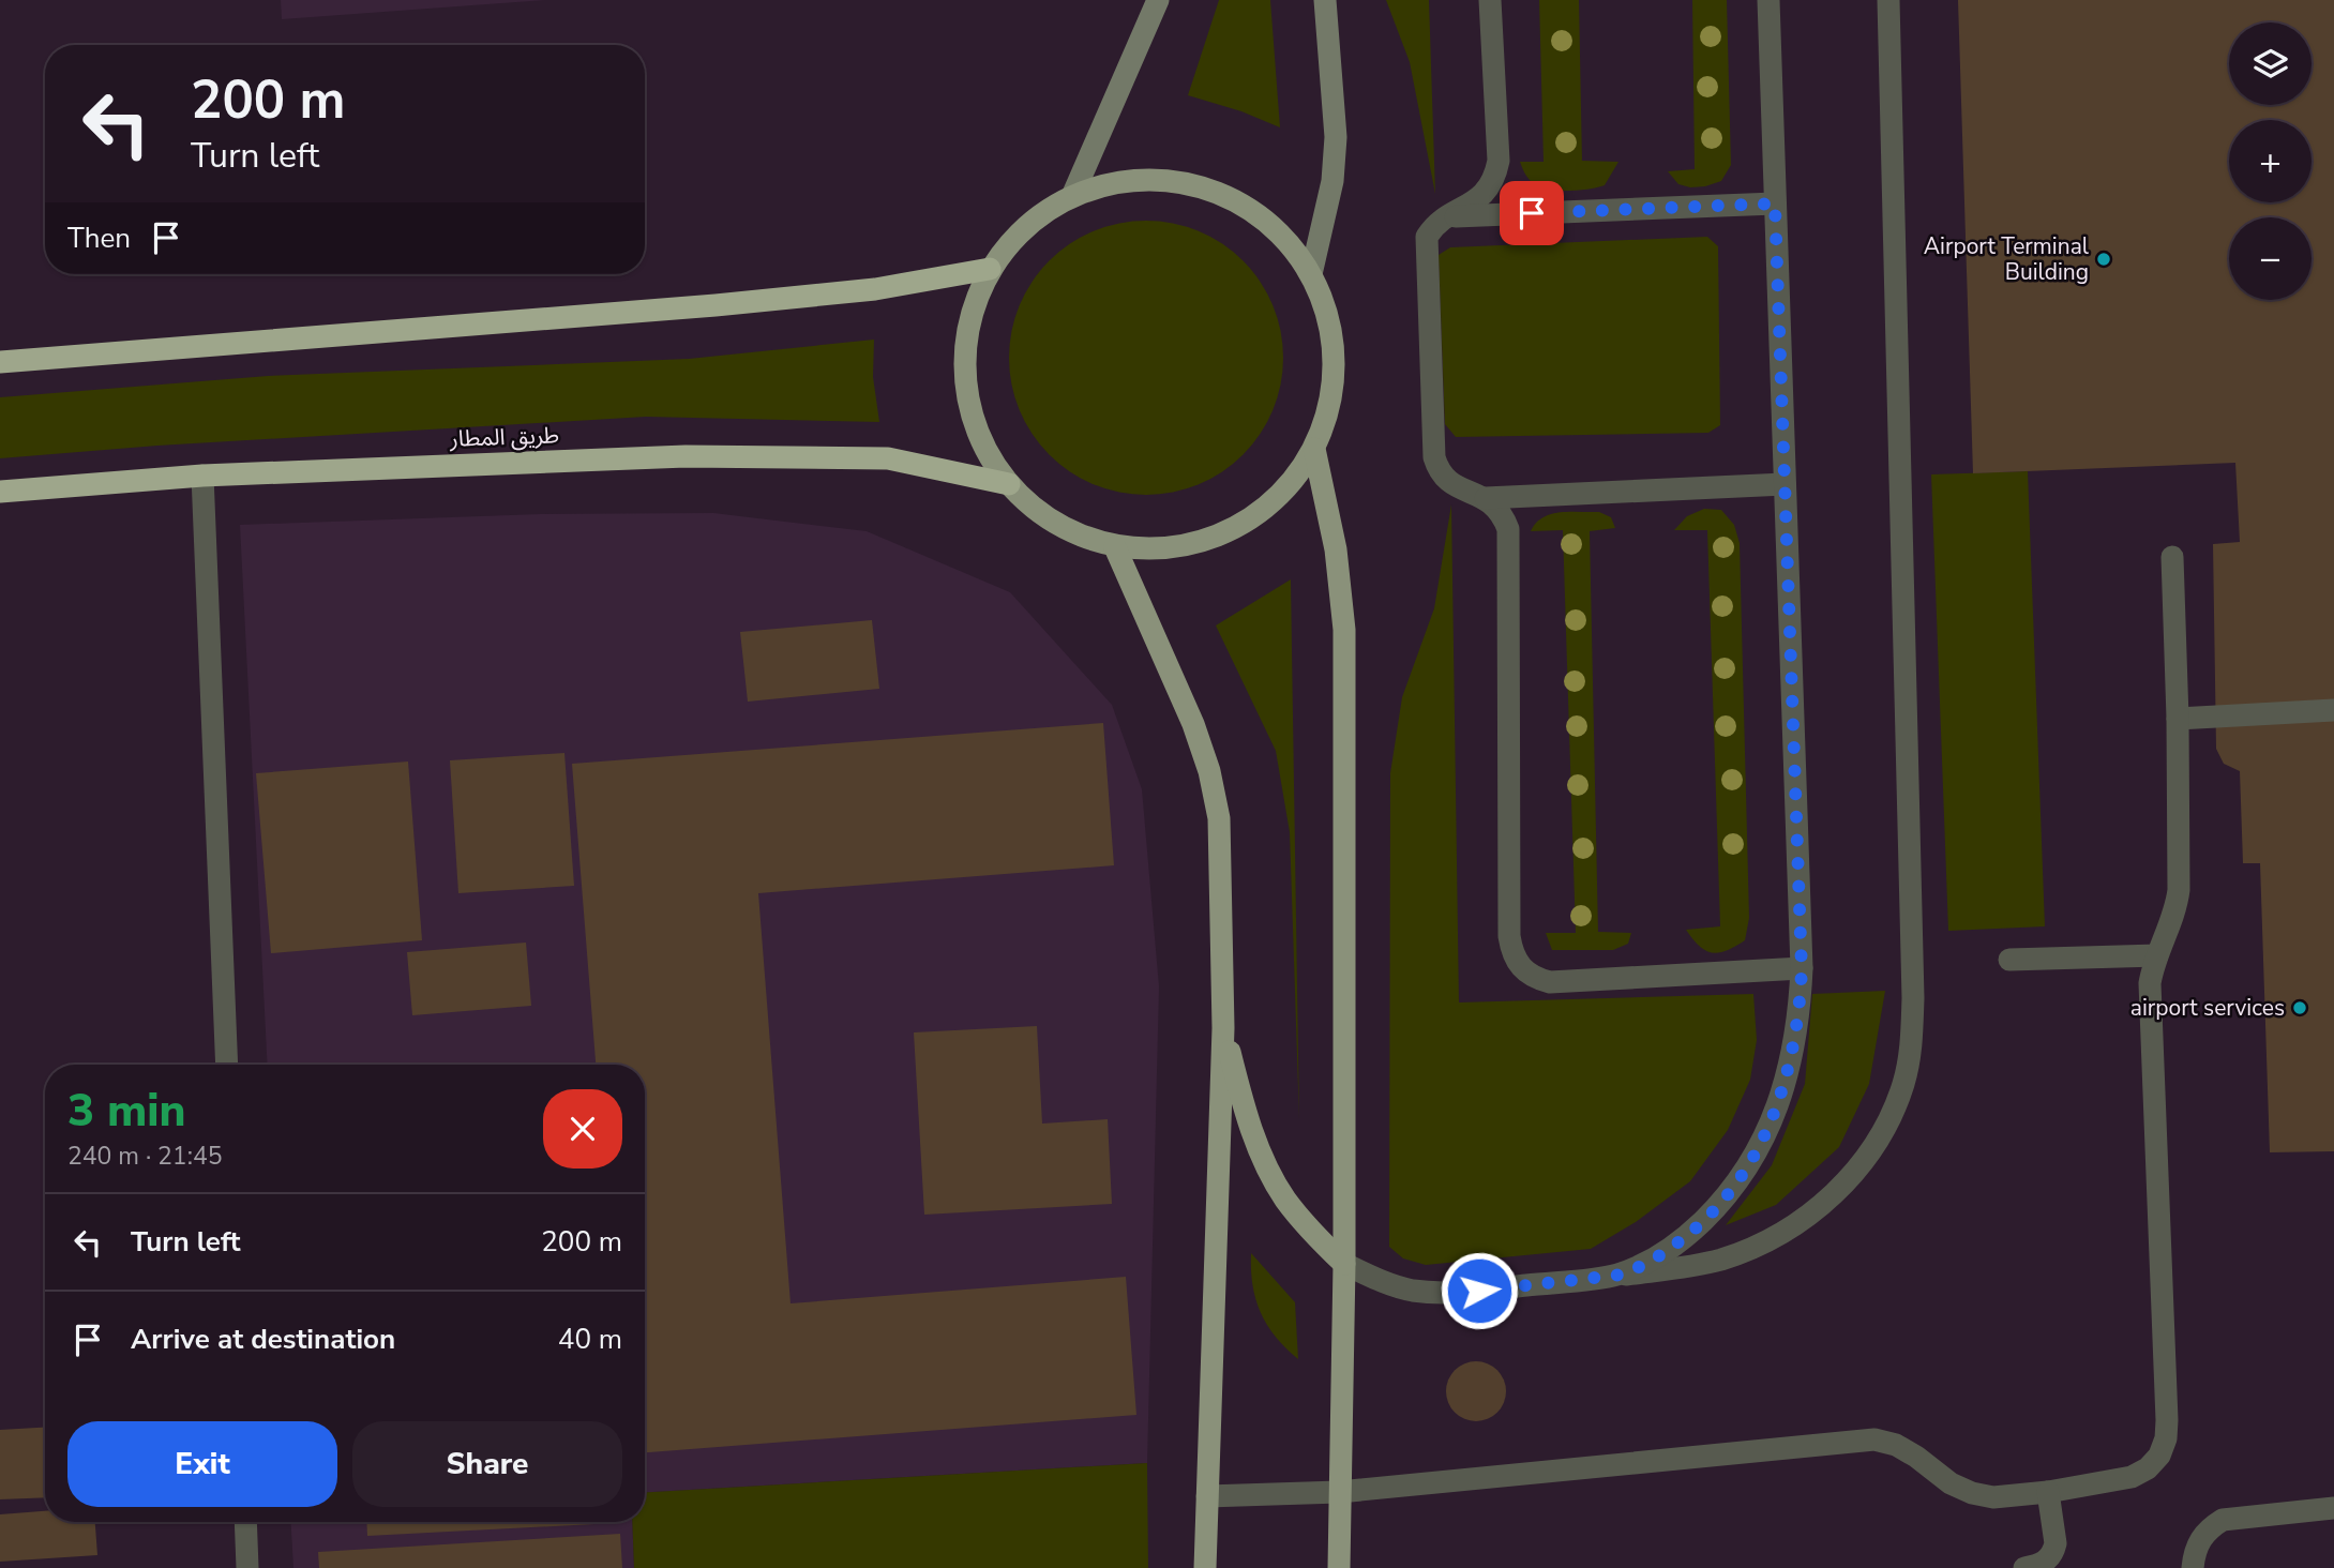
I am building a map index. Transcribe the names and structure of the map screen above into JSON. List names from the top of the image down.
{
  "streets": {
    "highway": ["طريق المطار"]
  },
  "places": ["Airport Terminal Building", "airport services"],
  "page": {
    "map_buttons": ["+", "−"],
    "turn": ["200 m", "Turn left"],
    "then": "Then",
    "heading": ["3 min", "240 m · 21:45"],
    "list": [
      {
        "name": "Turn left",
        "value": "200 m"
      },
      {
        "name": "Arrive at destination",
        "value": "40 m"
      }
    ],
    "buttons": ["Exit", "Share"]
  }
}
